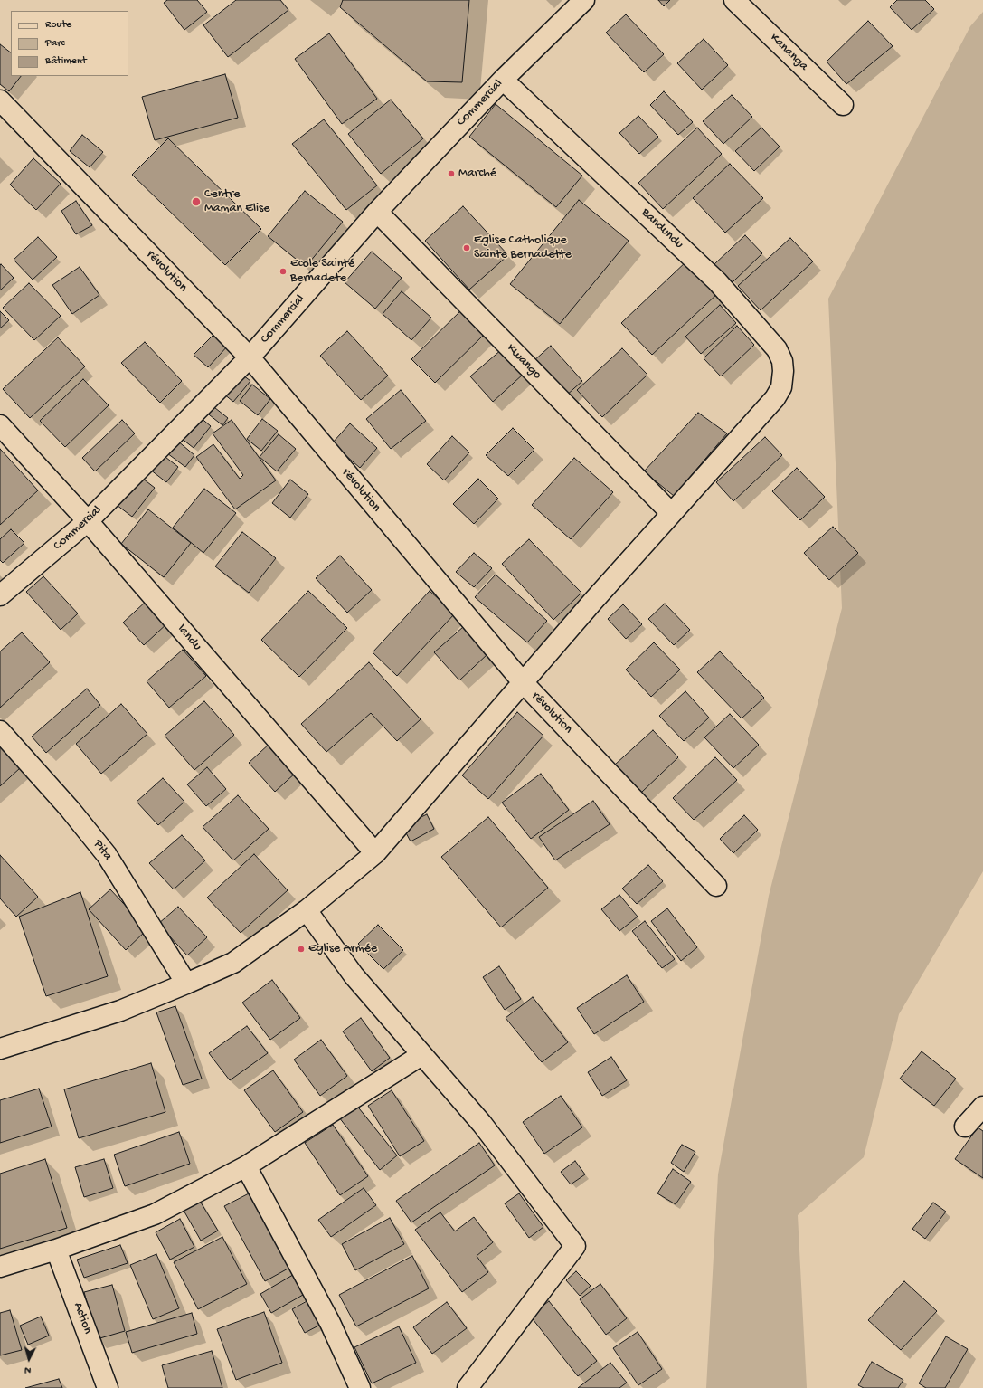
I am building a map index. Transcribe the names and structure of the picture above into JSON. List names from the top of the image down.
{
  "streets": {
    "street": [
      "Kananga",
      "Commercial",
      "Bandundu",
      "révolution",
      "Kwango",
      "landu",
      "Pita",
      "Action"
    ]
  },
  "crossings": [
    ["Commercial", "Bandundu"],
    ["Commercial", "révolution"],
    ["Commercial", "Kwango"],
    ["Commercial", "landu"],
    ["Bandundu", "révolution"],
    ["Bandundu", "Kwango"],
    ["Bandundu", "landu"],
    ["Bandundu", "Pita"]
  ],
  "places": [
    "Marché",
    "Centre Maman Elise",
    "Eglise Catholique Sainte Bernadette",
    "Ecole Sainté Bernadete",
    "Eglise Armée"
  ],
  "legend": ["Route", "Parc", "Bâtiment"],
  "north": "bottom"
}
